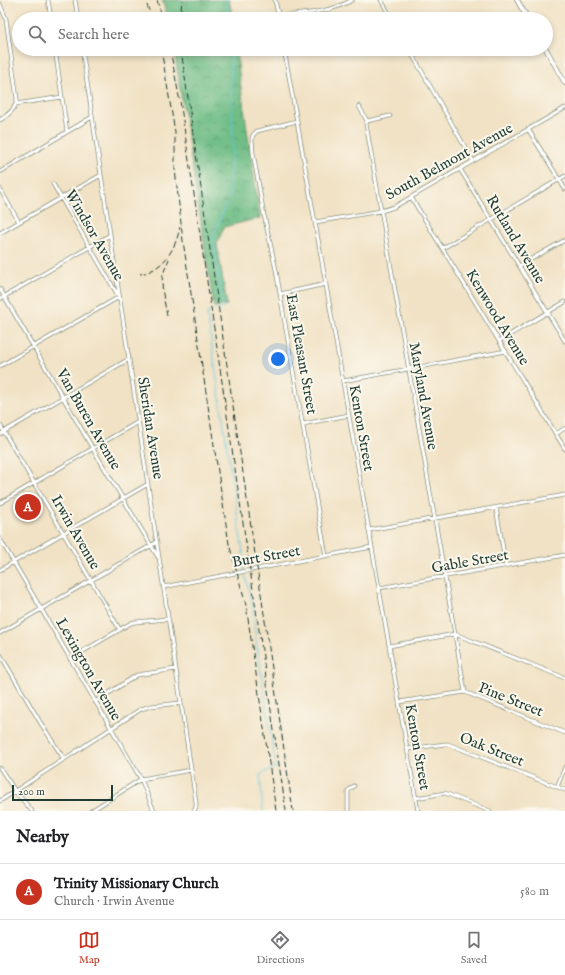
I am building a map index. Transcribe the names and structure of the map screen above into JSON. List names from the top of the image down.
{
  "streets": {
    "street": [
      "South Belmont Avenue",
      "Windsor Avenue",
      "Rutland Avenue",
      "Kenwood Avenue",
      "East Pleasant Street",
      "Maryland Avenue",
      "Van Buren Avenue",
      "Sheridan Avenue",
      "Kenton Street",
      "Irwin Avenue",
      "Burt Street",
      "Gable Street",
      "Lexington Avenue",
      "Pine Street",
      "Oak Street"
    ]
  },
  "crossings": [
    ["South Belmont Avenue", "Rutland Avenue"],
    ["South Belmont Avenue", "Kenwood Avenue"],
    ["South Belmont Avenue", "Maryland Avenue"],
    ["South Belmont Avenue", "Kenton Street"],
    ["Windsor Avenue", "Sheridan Avenue"],
    ["East Pleasant Street", "Kenton Street"],
    ["East Pleasant Street", "Burt Street"],
    ["Maryland Avenue", "Gable Street"],
    ["Maryland Avenue", "Pine Street"],
    ["Van Buren Avenue", "Sheridan Avenue"],
    ["Sheridan Avenue", "Burt Street"],
    ["Kenton Street", "Burt Street"],
    ["Kenton Street", "Gable Street"],
    ["Kenton Street", "Pine Street"],
    ["Kenton Street", "Oak Street"]
  ],
  "scale_bar": "200 m",
  "page": {
    "search": "Search here",
    "pins": "A",
    "scale": "200 m",
    "heading": "Nearby",
    "list": [
      {
        "mark": "A",
        "name": "Trinity Missionary Church",
        "note": "Church · Irwin Avenue",
        "value": "580 m"
      }
    ],
    "nav": ["Map", "Directions", "Saved"]
  }
}
